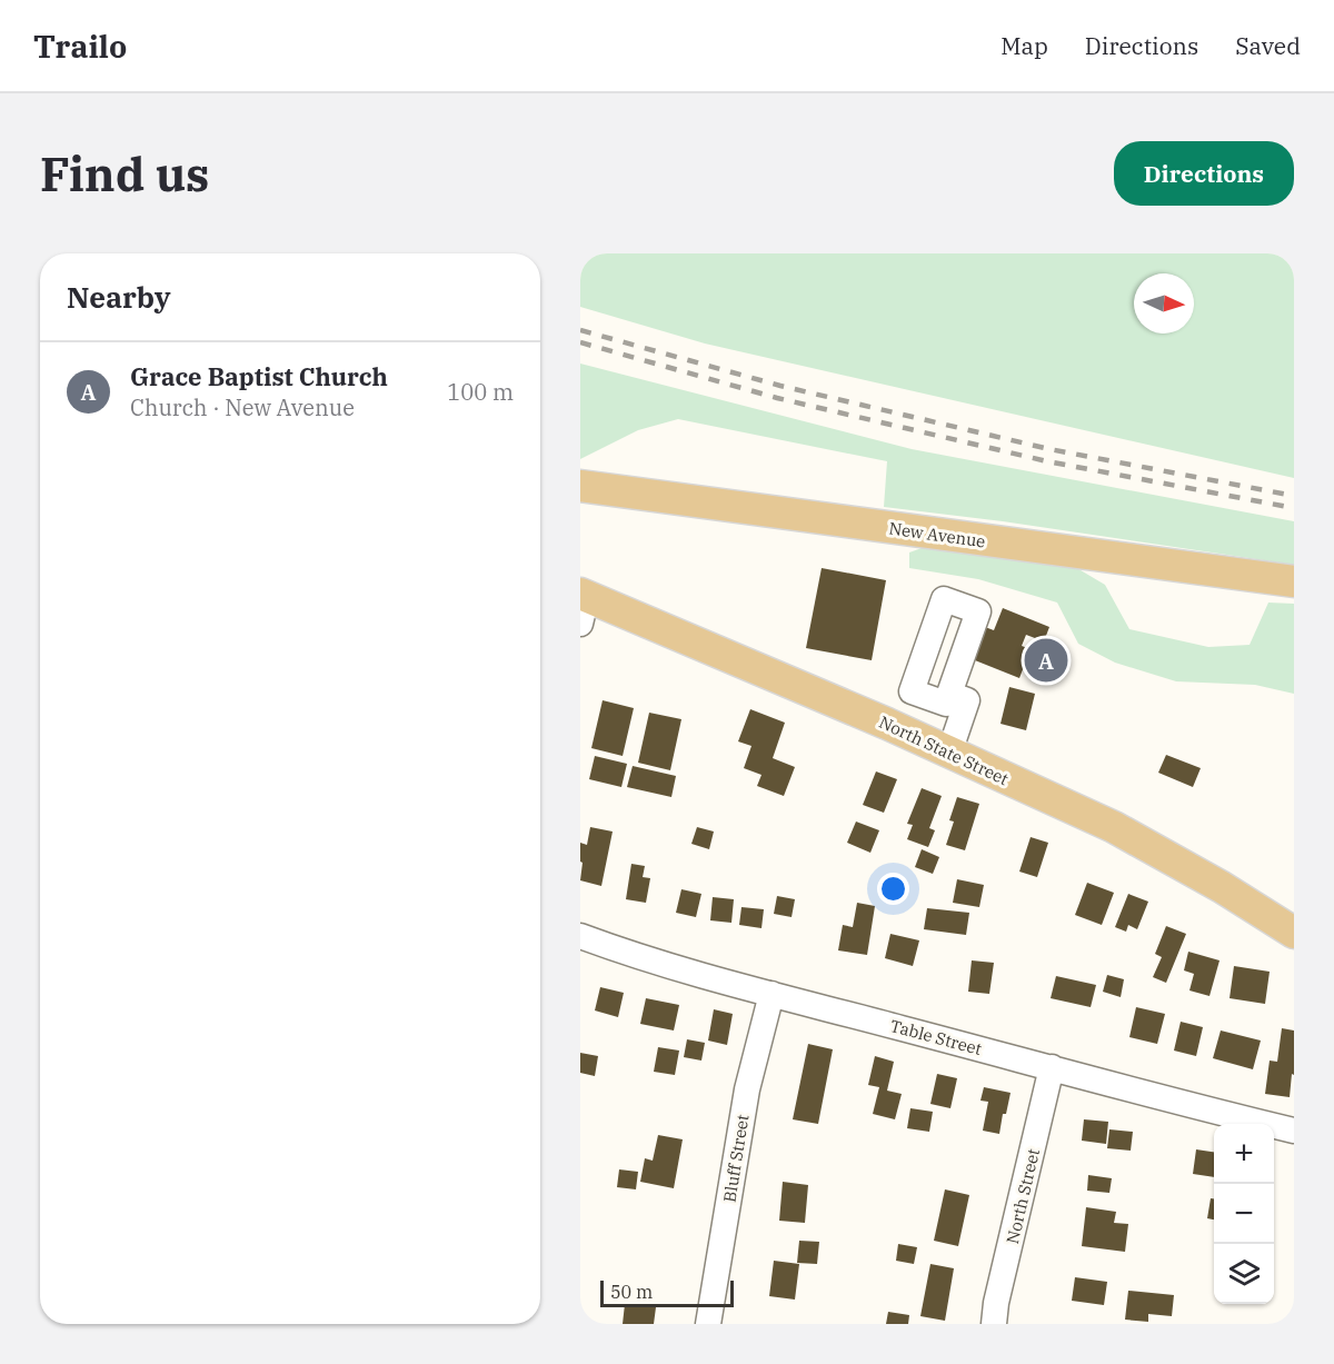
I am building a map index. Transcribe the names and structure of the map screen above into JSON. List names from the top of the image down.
{
  "streets": {
    "main road": ["New Avenue", "North State Street"],
    "street": ["Table Street", "Bluff Street", "North Street"]
  },
  "crossings": [
    ["Table Street", "Bluff Street"],
    ["Table Street", "North Street"]
  ],
  "scale_bar": "50 m",
  "north": "right",
  "page": {
    "header": "Trailo",
    "nav": ["Map", "Directions", "Saved"],
    "buttons": "Directions",
    "title": "Find us",
    "heading": "Nearby",
    "list": [
      {
        "mark": "A",
        "name": "Grace Baptist Church",
        "note": "Church · New Avenue",
        "value": "100 m"
      }
    ],
    "pins": "A",
    "map_buttons": ["+", "−"],
    "scale": "50 m"
  }
}
